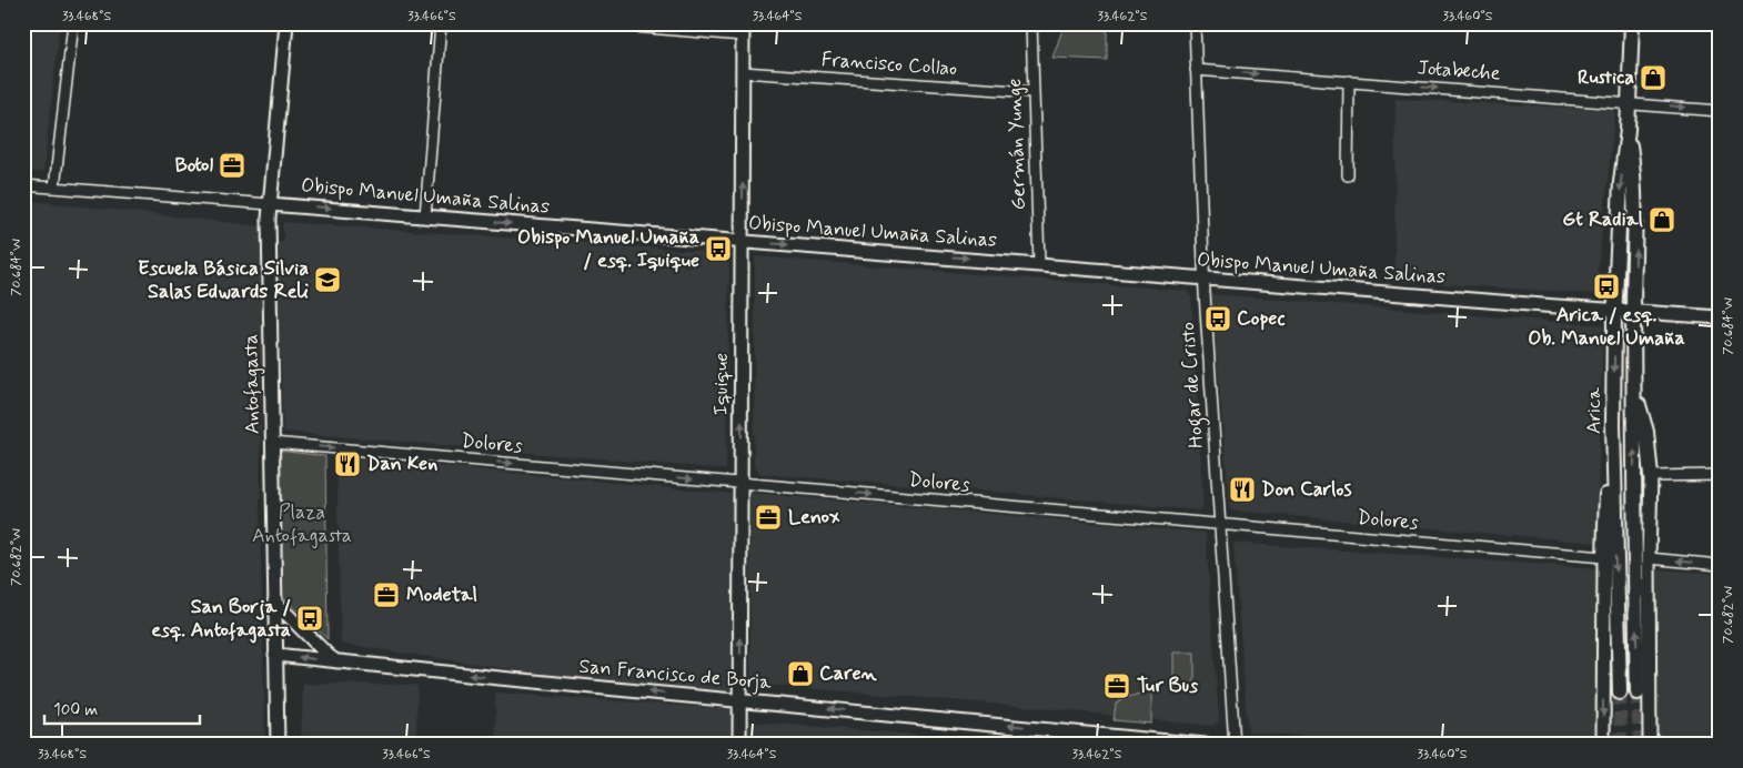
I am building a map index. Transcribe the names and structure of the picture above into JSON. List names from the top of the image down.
{
  "streets": {
    "main road": ["Arica"],
    "street": [
      "Francisco Collao",
      "Jotabeche",
      "Germán Yunge",
      "Obispo Manuel Umaña Salinas",
      "Antofagasta",
      "Iquique",
      "Hogar de Cristo",
      "Dolores",
      "San Francisco de Borja"
    ]
  },
  "crossings": [
    ["Francisco Collao", "Germán Yunge"],
    ["Francisco Collao", "Iquique"],
    ["Jotabeche", "Hogar de Cristo"],
    ["Jotabeche", "Arica"],
    ["Germán Yunge", "Obispo Manuel Umaña Salinas"],
    ["Obispo Manuel Umaña Salinas", "Antofagasta"],
    ["Obispo Manuel Umaña Salinas", "Iquique"],
    ["Obispo Manuel Umaña Salinas", "Hogar de Cristo"],
    ["Obispo Manuel Umaña Salinas", "Arica"],
    ["Antofagasta", "Dolores"],
    ["Antofagasta", "San Francisco de Borja"],
    ["Iquique", "Dolores"],
    ["Iquique", "San Francisco de Borja"],
    ["Hogar de Cristo", "Dolores"]
  ],
  "one_way": [
    "Jotabeche",
    "Obispo Manuel Umaña Salinas",
    "Iquique",
    "Dolores",
    "San Francisco de Borja"
  ],
  "parks": ["Plaza Antofagasta"],
  "places": {
    "shop": ["Rustica", "Gt Radial", "Caren"],
    "office": [
      "Botol",
      "Lenox",
      "Modetal",
      "Tur Bus"
    ],
    "bus stop": [
      "Obispo Manuel Umaña / esq. Iquique",
      "Arica / esq. Ob. Manuel Umaña",
      "Copec",
      "San Borja / esq. Antofagasta"
    ],
    "school or university": ["Escuela Básica Silvia Salas Edwards Reli"],
    "restaurant": ["Dan Ken", "Don Carlos"]
  },
  "scale_bar": "100 m",
  "coordinates": [
    "33.468°S",
    "33.466°S",
    "33.464°S",
    "33.462°S",
    "33.460°S",
    "70.684°W",
    "70.682°W"
  ]
}
